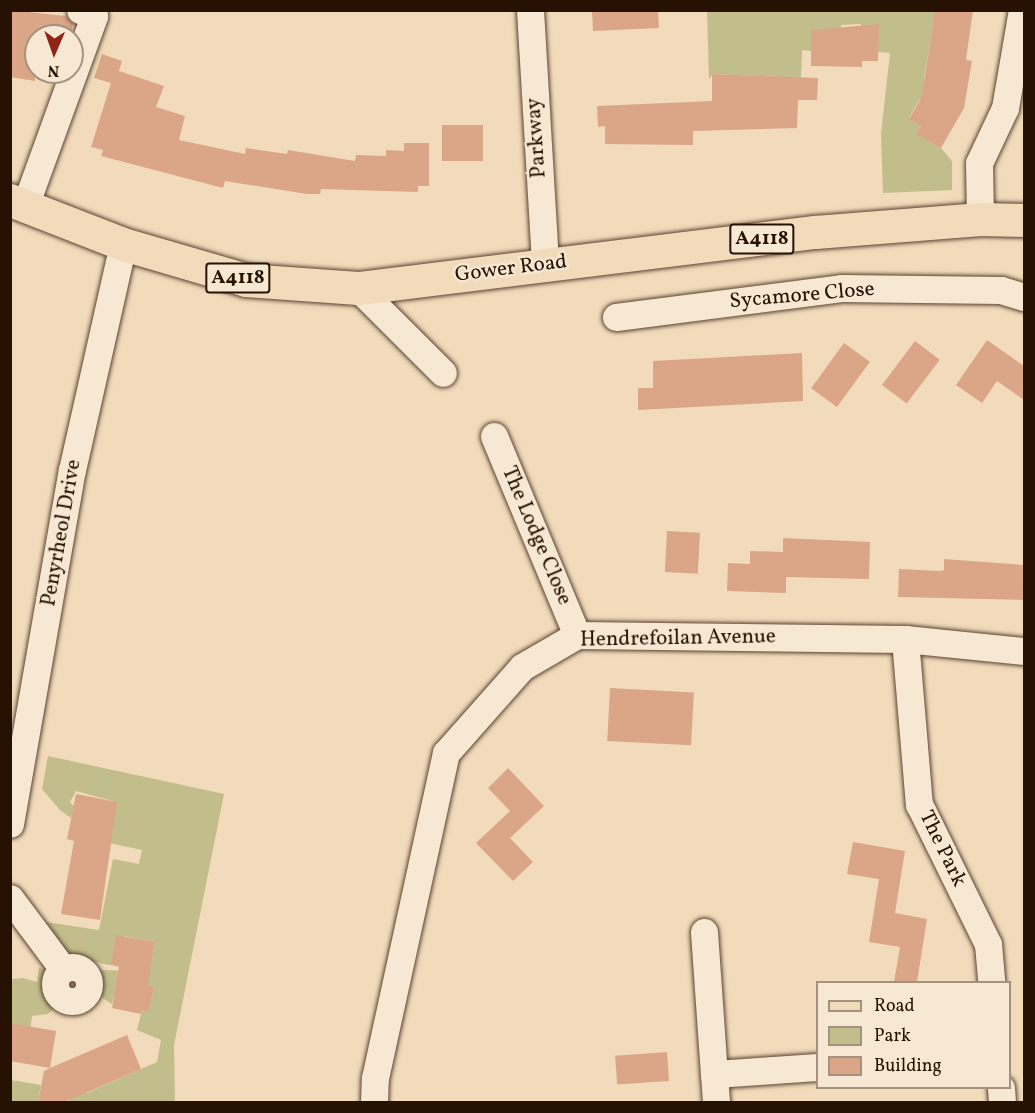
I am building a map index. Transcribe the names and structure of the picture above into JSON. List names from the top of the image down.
{
  "streets": {
    "main road": ["A4118", "Gower Road"],
    "street": [
      "Parkway",
      "Sycamore Close",
      "Penyrheol Drive",
      "The Lodge Close",
      "Hendrefoilan Avenue",
      "The Park"
    ]
  },
  "crossings": [
    ["Parkway", "Gower Road"],
    ["Gower Road", "Penyrheol Drive"],
    ["The Lodge Close", "Hendrefoilan Avenue"],
    ["Hendrefoilan Avenue", "The Park"]
  ],
  "legend": ["Road", "Park", "Building"],
  "north": "bottom"
}
